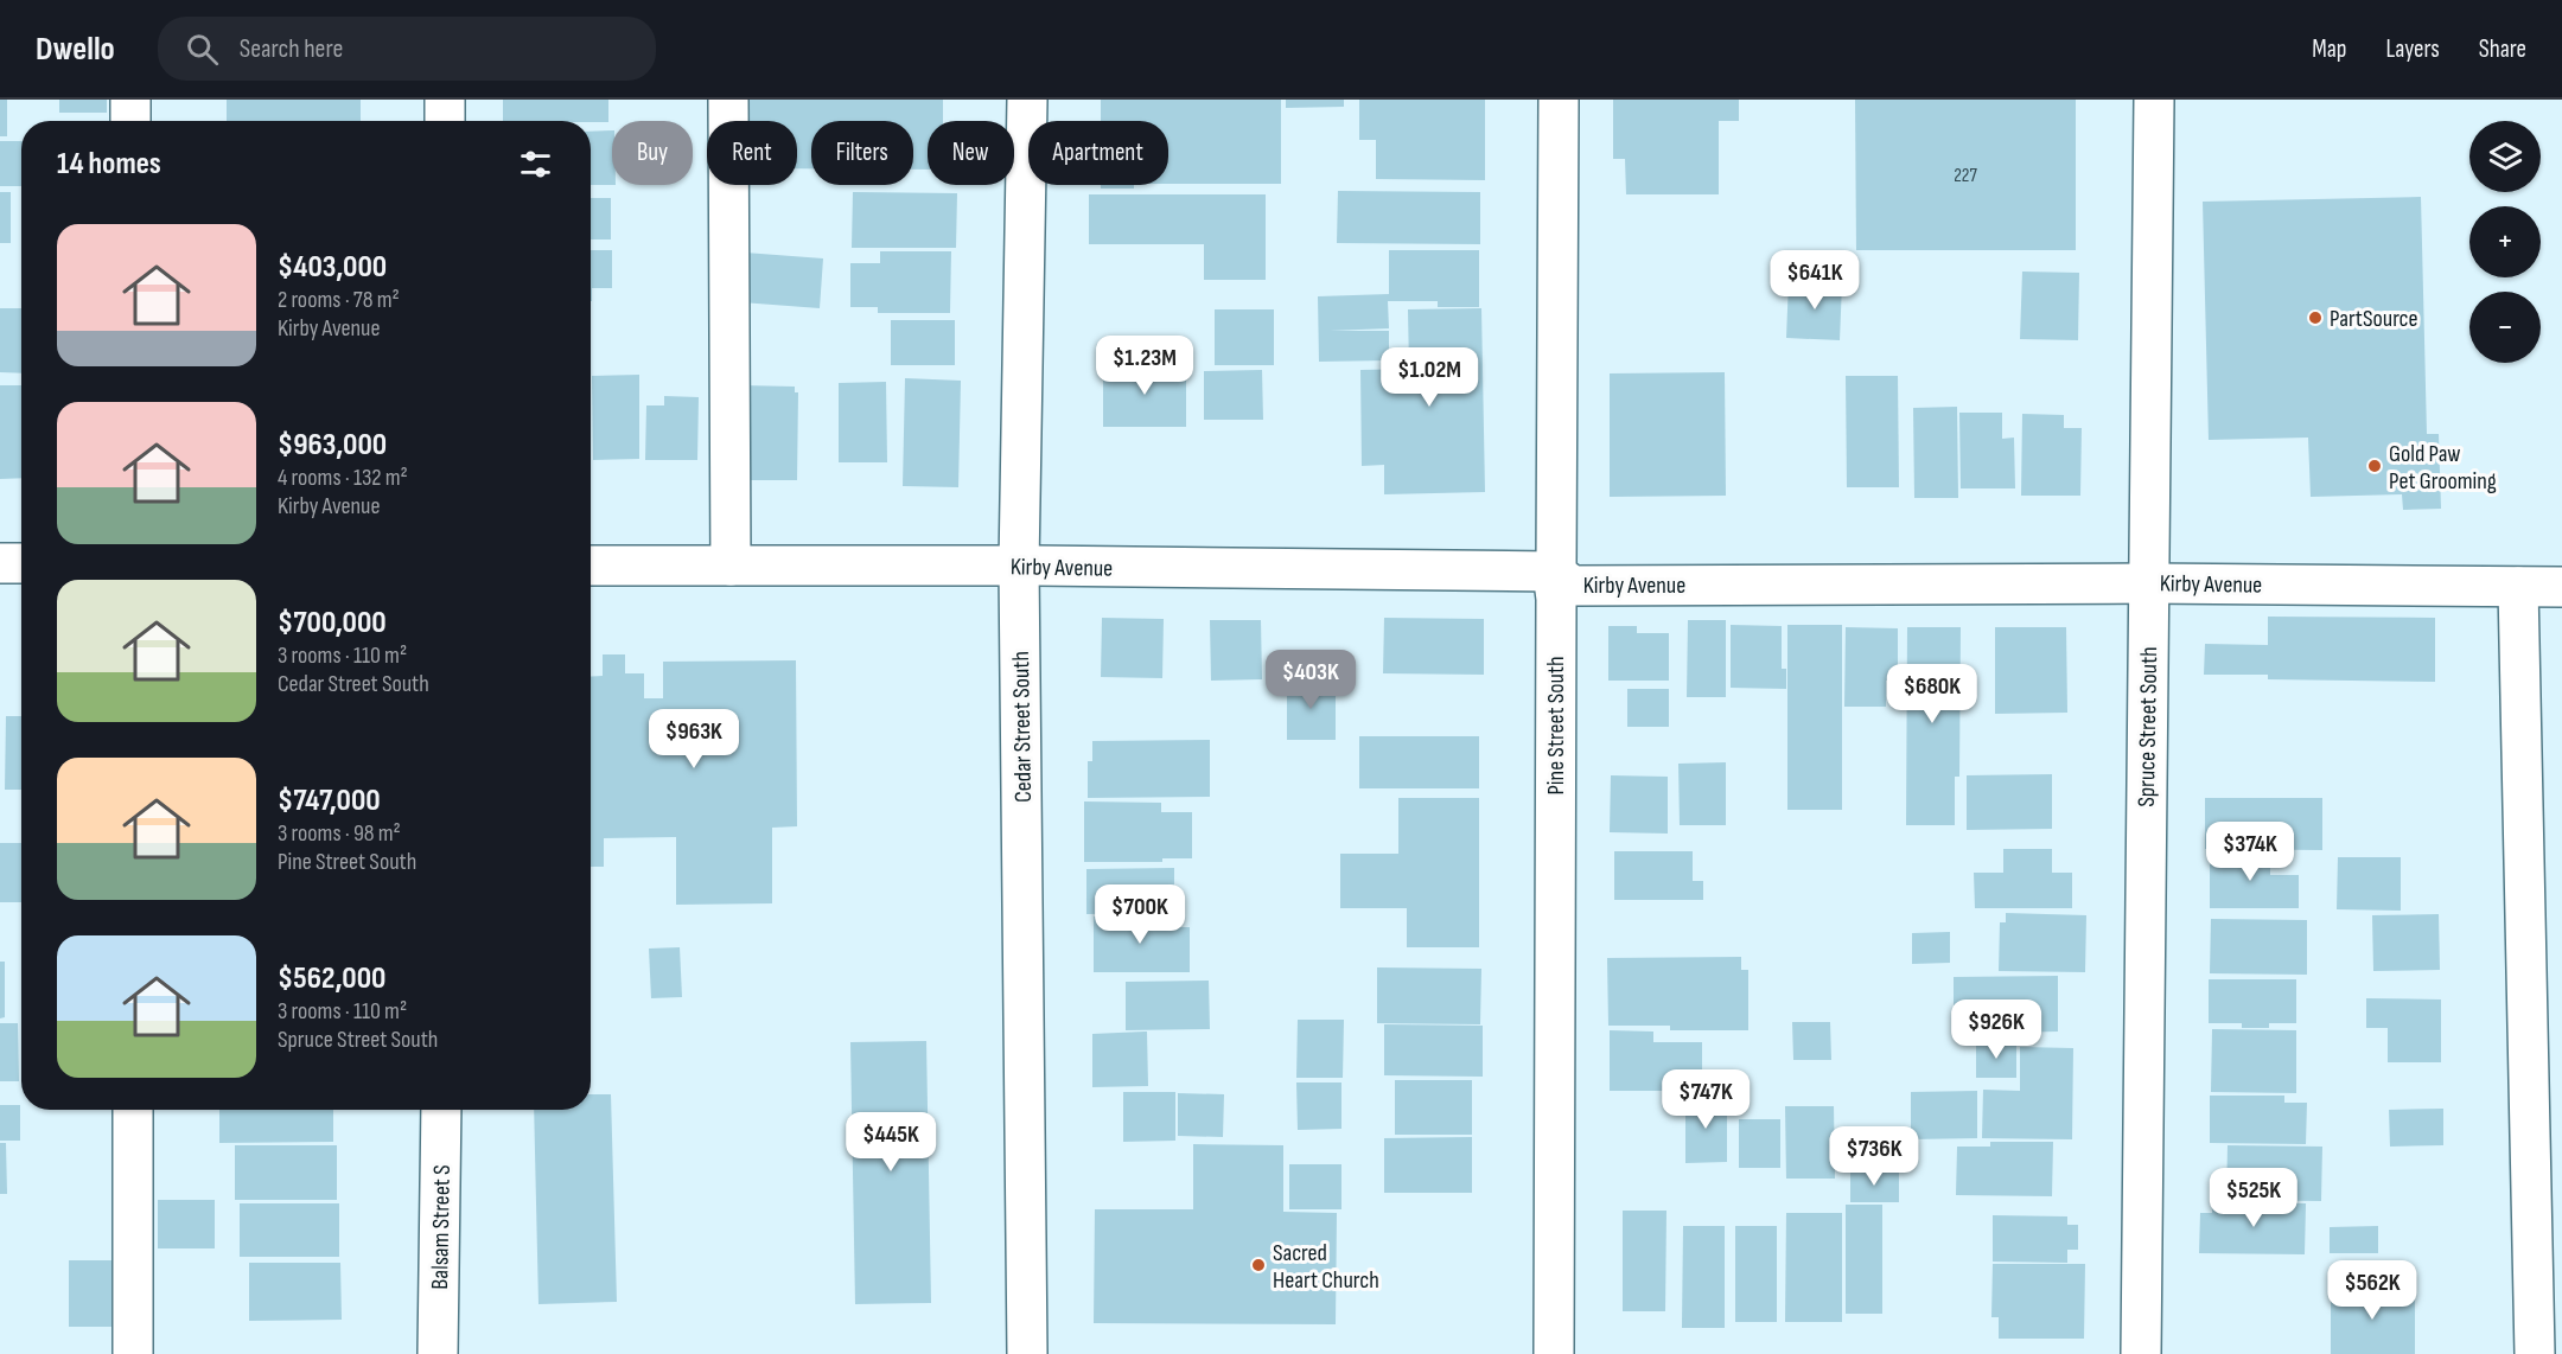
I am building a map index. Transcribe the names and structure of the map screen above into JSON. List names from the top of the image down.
{
  "streets": {
    "street": [
      "Kirby Avenue",
      "Pine Street South",
      "Cedar Street South",
      "Spruce Street South",
      "Balsam Street S"
    ]
  },
  "crossings": [
    ["Kirby Avenue", "Pine Street South"],
    ["Kirby Avenue", "Cedar Street South"],
    ["Kirby Avenue", "Spruce Street South"]
  ],
  "places": ["PartSource", "Gold Paw Pet Grooming", "Sacred Heart Church"],
  "house_numbers": ["227"],
  "page": {
    "header": "Dwello",
    "search": "Search here",
    "nav": ["Map", "Layers", "Share"],
    "map_buttons": ["+", "−"],
    "chip": [
      "Buy",
      "Rent",
      "Filters",
      "New",
      "Apartment"
    ],
    "heading": "14 homes",
    "list": [
      {
        "name": "$403,000",
        "note": "2 rooms · 78 m² · Kirby Avenue"
      },
      {
        "name": "$963,000",
        "note": "4 rooms · 132 m² · Kirby Avenue"
      },
      {
        "name": "$700,000",
        "note": "3 rooms · 110 m² · Cedar Street South"
      },
      {
        "name": "$747,000",
        "note": "3 rooms · 98 m² · Pine Street South"
      },
      {
        "name": "$562,000",
        "note": "3 rooms · 110 m² · Spruce Street South"
      }
    ],
    "price": [
      "$641K",
      "$1.23M",
      "$1.02M",
      "$403K",
      "$680K",
      "$963K",
      "$374K",
      "$700K",
      "$926K",
      "$747K",
      "$445K",
      "$736K",
      "$525K",
      "$562K"
    ]
  }
}
